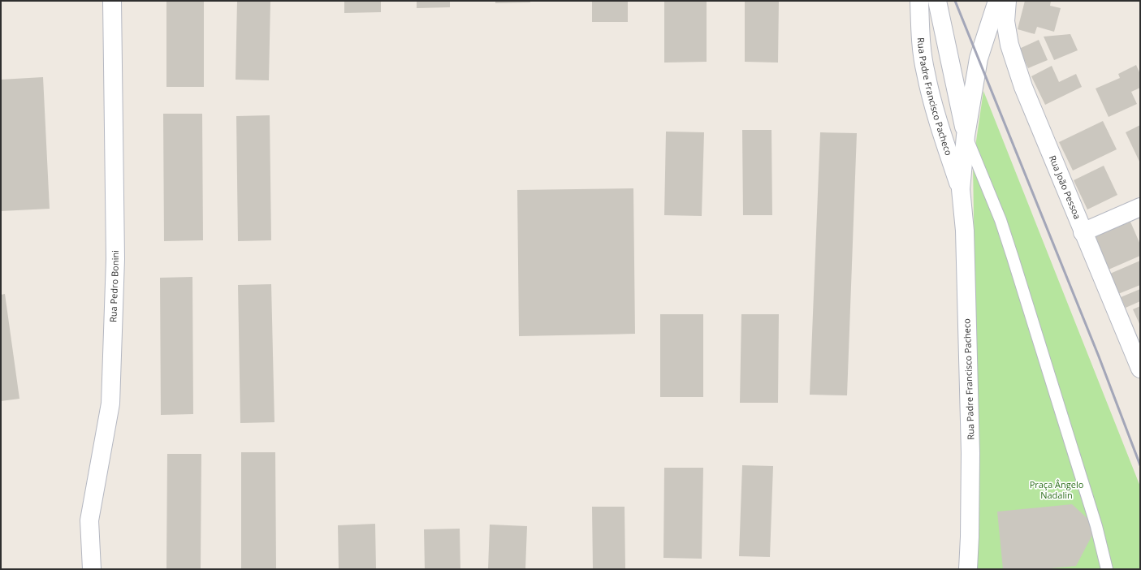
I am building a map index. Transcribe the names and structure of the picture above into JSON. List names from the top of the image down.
{
  "streets": {
    "street": ["Rua Padre Francisco Pacheco", "Rua João Pessoa", "Rua Pedro Bonini"]
  },
  "parks": ["Praça Ângelo Nadalin"]
}
